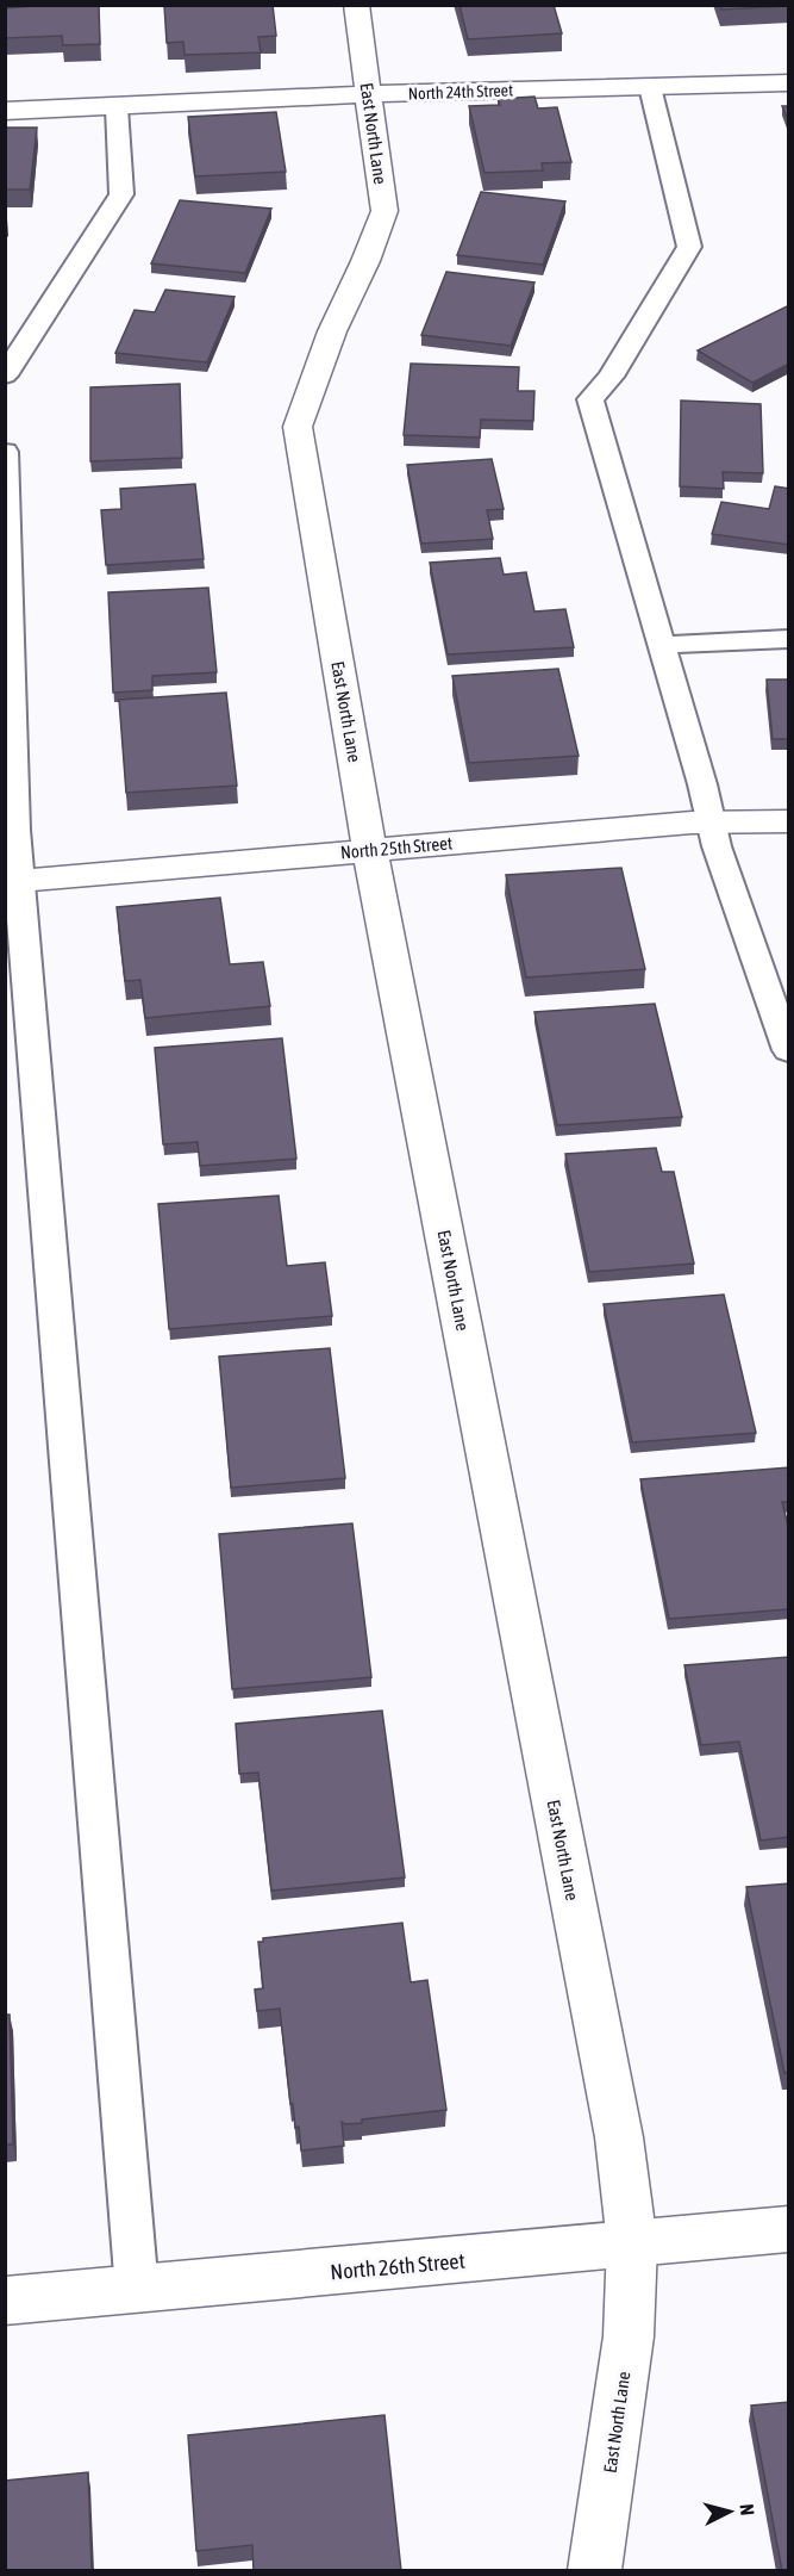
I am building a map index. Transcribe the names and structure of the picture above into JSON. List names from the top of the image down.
{
  "streets": {
    "street": [
      "North 24th Street",
      "East North Lane",
      "North 25th Street",
      "North 26th Street"
    ]
  },
  "crossings": [
    ["North 24th Street", "East North Lane"],
    ["East North Lane", "North 25th Street"],
    ["East North Lane", "North 26th Street"]
  ],
  "north": "right"
}
